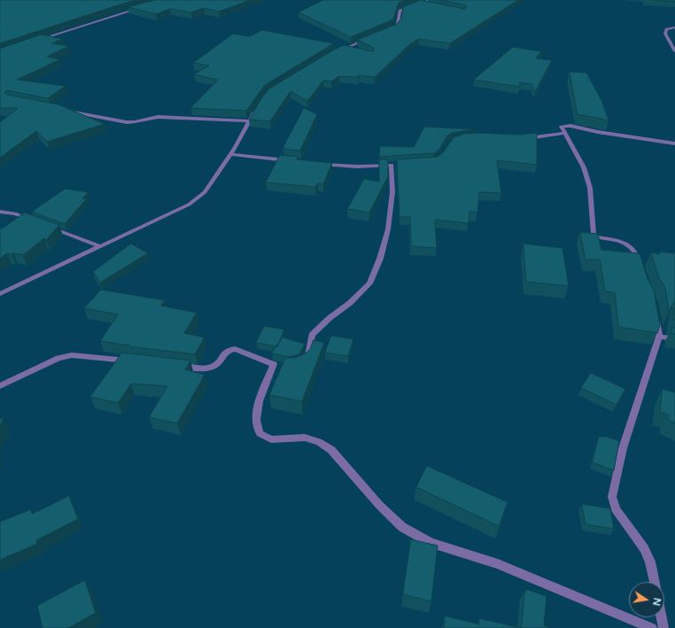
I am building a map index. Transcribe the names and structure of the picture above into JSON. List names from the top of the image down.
{
  "north": "right"
}
